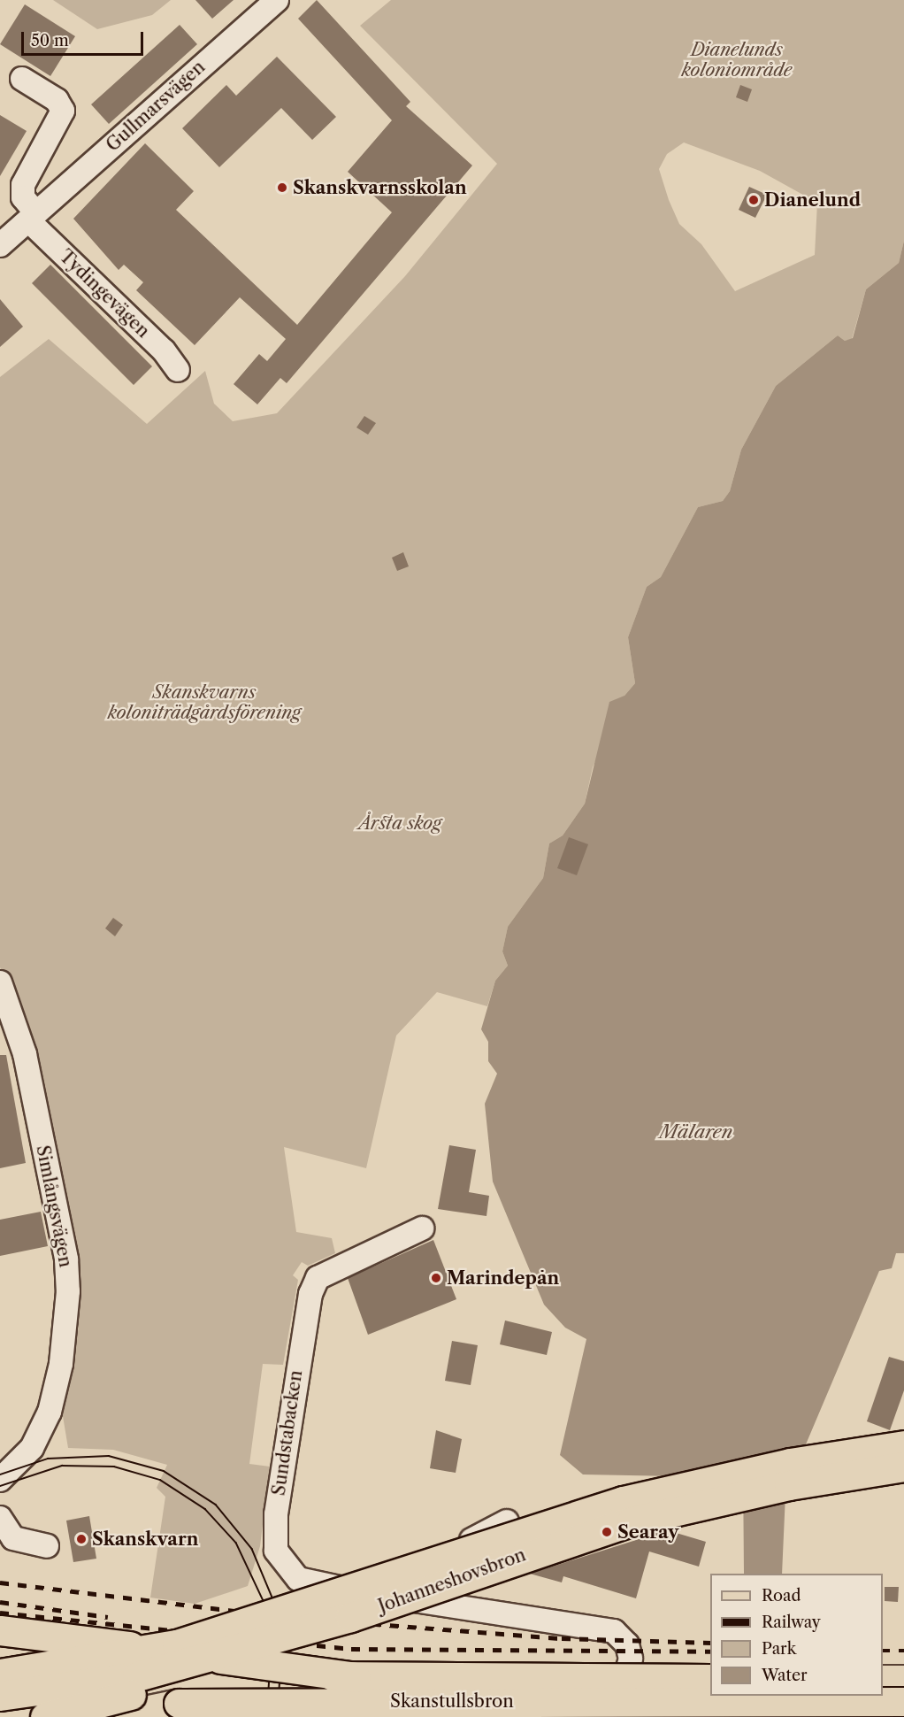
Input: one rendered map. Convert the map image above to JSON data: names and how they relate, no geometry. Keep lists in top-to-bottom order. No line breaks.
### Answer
{"streets":{"highway":["Johanneshovsbron"],"main road":["Skanstullsbron"],"street":["Gullmarsvägen","Tydingevägen","Simlångsvägen","Sundstabacken"]},"crossings":[["Gullmarsvägen","Tydingevägen"]],"water":["Mälaren"],"parks":["Dianelunds koloniområde","Skanskvarns koloniträdgårdsförening","Årsta skog"],"places":["Skanskvarnsskolan","Dianelund","Marindepån","Searay","Skanskvarn"],"legend":["Road","Railway","Park","Water"],"scale_bar":"50 m"}
